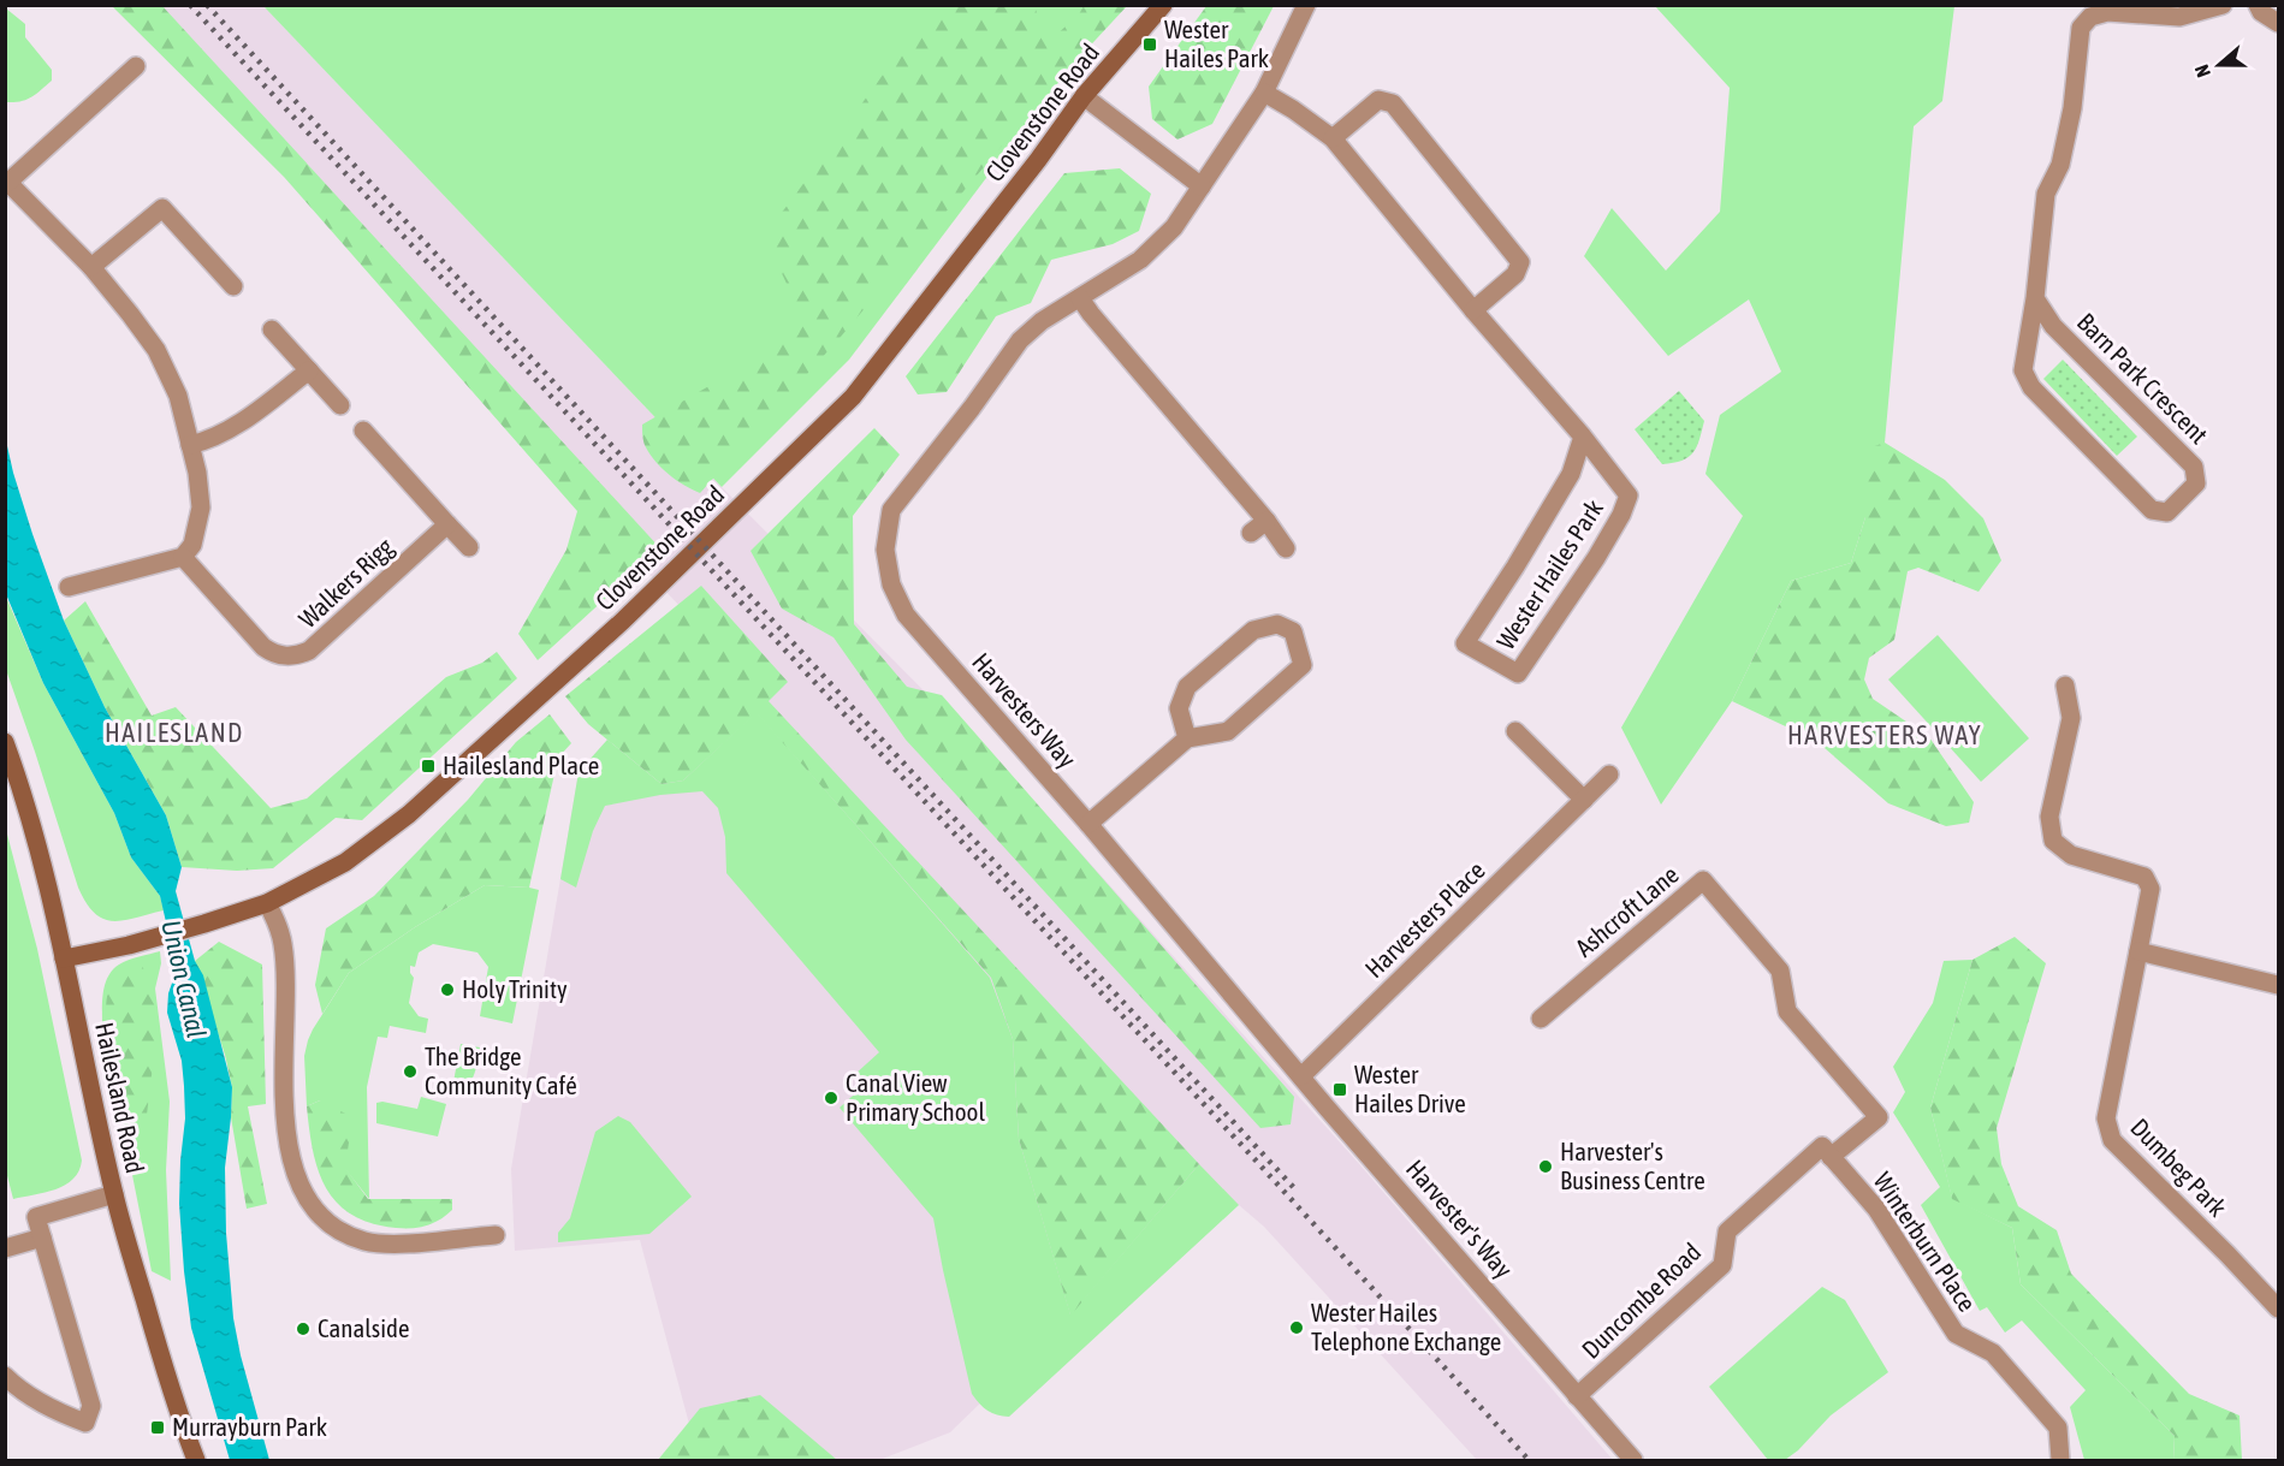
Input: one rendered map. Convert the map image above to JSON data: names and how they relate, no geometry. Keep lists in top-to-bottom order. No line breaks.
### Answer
{"streets":{"street":["Clovenstone Road","Barn Park Crescent","Wester Hailes Park","Walkers Rigg","Harvesters Way","Ashcroft Lane","Harvesters Place","Hailesland Road","Dumbeg Park","Harvester's Way","Winterburn Place","Duncombe Road"]},"crossings":[["Clovenstone Road","Hailesland Road"],["Harvesters Way","Harvesters Place"],["Harvesters Way","Harvester's Way"],["Ashcroft Lane","Winterburn Place"],["Ashcroft Lane","Duncombe Road"],["Harvester's Way","Duncombe Road"],["Winterburn Place","Duncombe Road"]],"districts":["HAILESLAND","HARVESTERS WAY"],"water":["Union Canal"],"places":{"transit":["Wester Hailes Park","Hailesland Place","Wester Hailes Drive","Murrayburn Park"],"other":["Holy Trinity","The Bridge Community Café","Canal View Primary School","Harvester's Business Centre","Wester Hailes Telephone Exchange","Canalside"]},"north":"left"}
